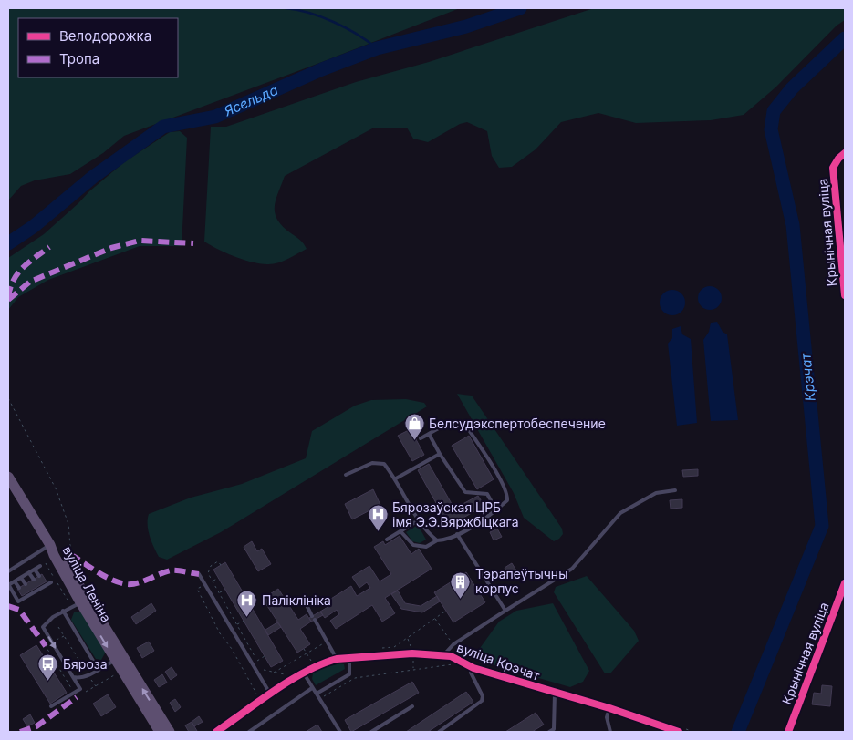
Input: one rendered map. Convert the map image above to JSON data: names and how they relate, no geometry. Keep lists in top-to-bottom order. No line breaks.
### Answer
{"streets":{"main road":["вуліца Леніна"],"street":["Крынічная вуліца","вуліца Крэчат"]},"water":["Ясельда","Крэчат"],"places":{"shop":["Белсудэкспертобеспечение"],"hospital":["Бярозаўская ЦРБ імя Э.Э.Вяржбіцкага","Паліклініка"],"building":["Тэрапеўтычны корпус"],"bus stop":["Бяроза"]},"legend":["Велодорожка","Тропа"]}
